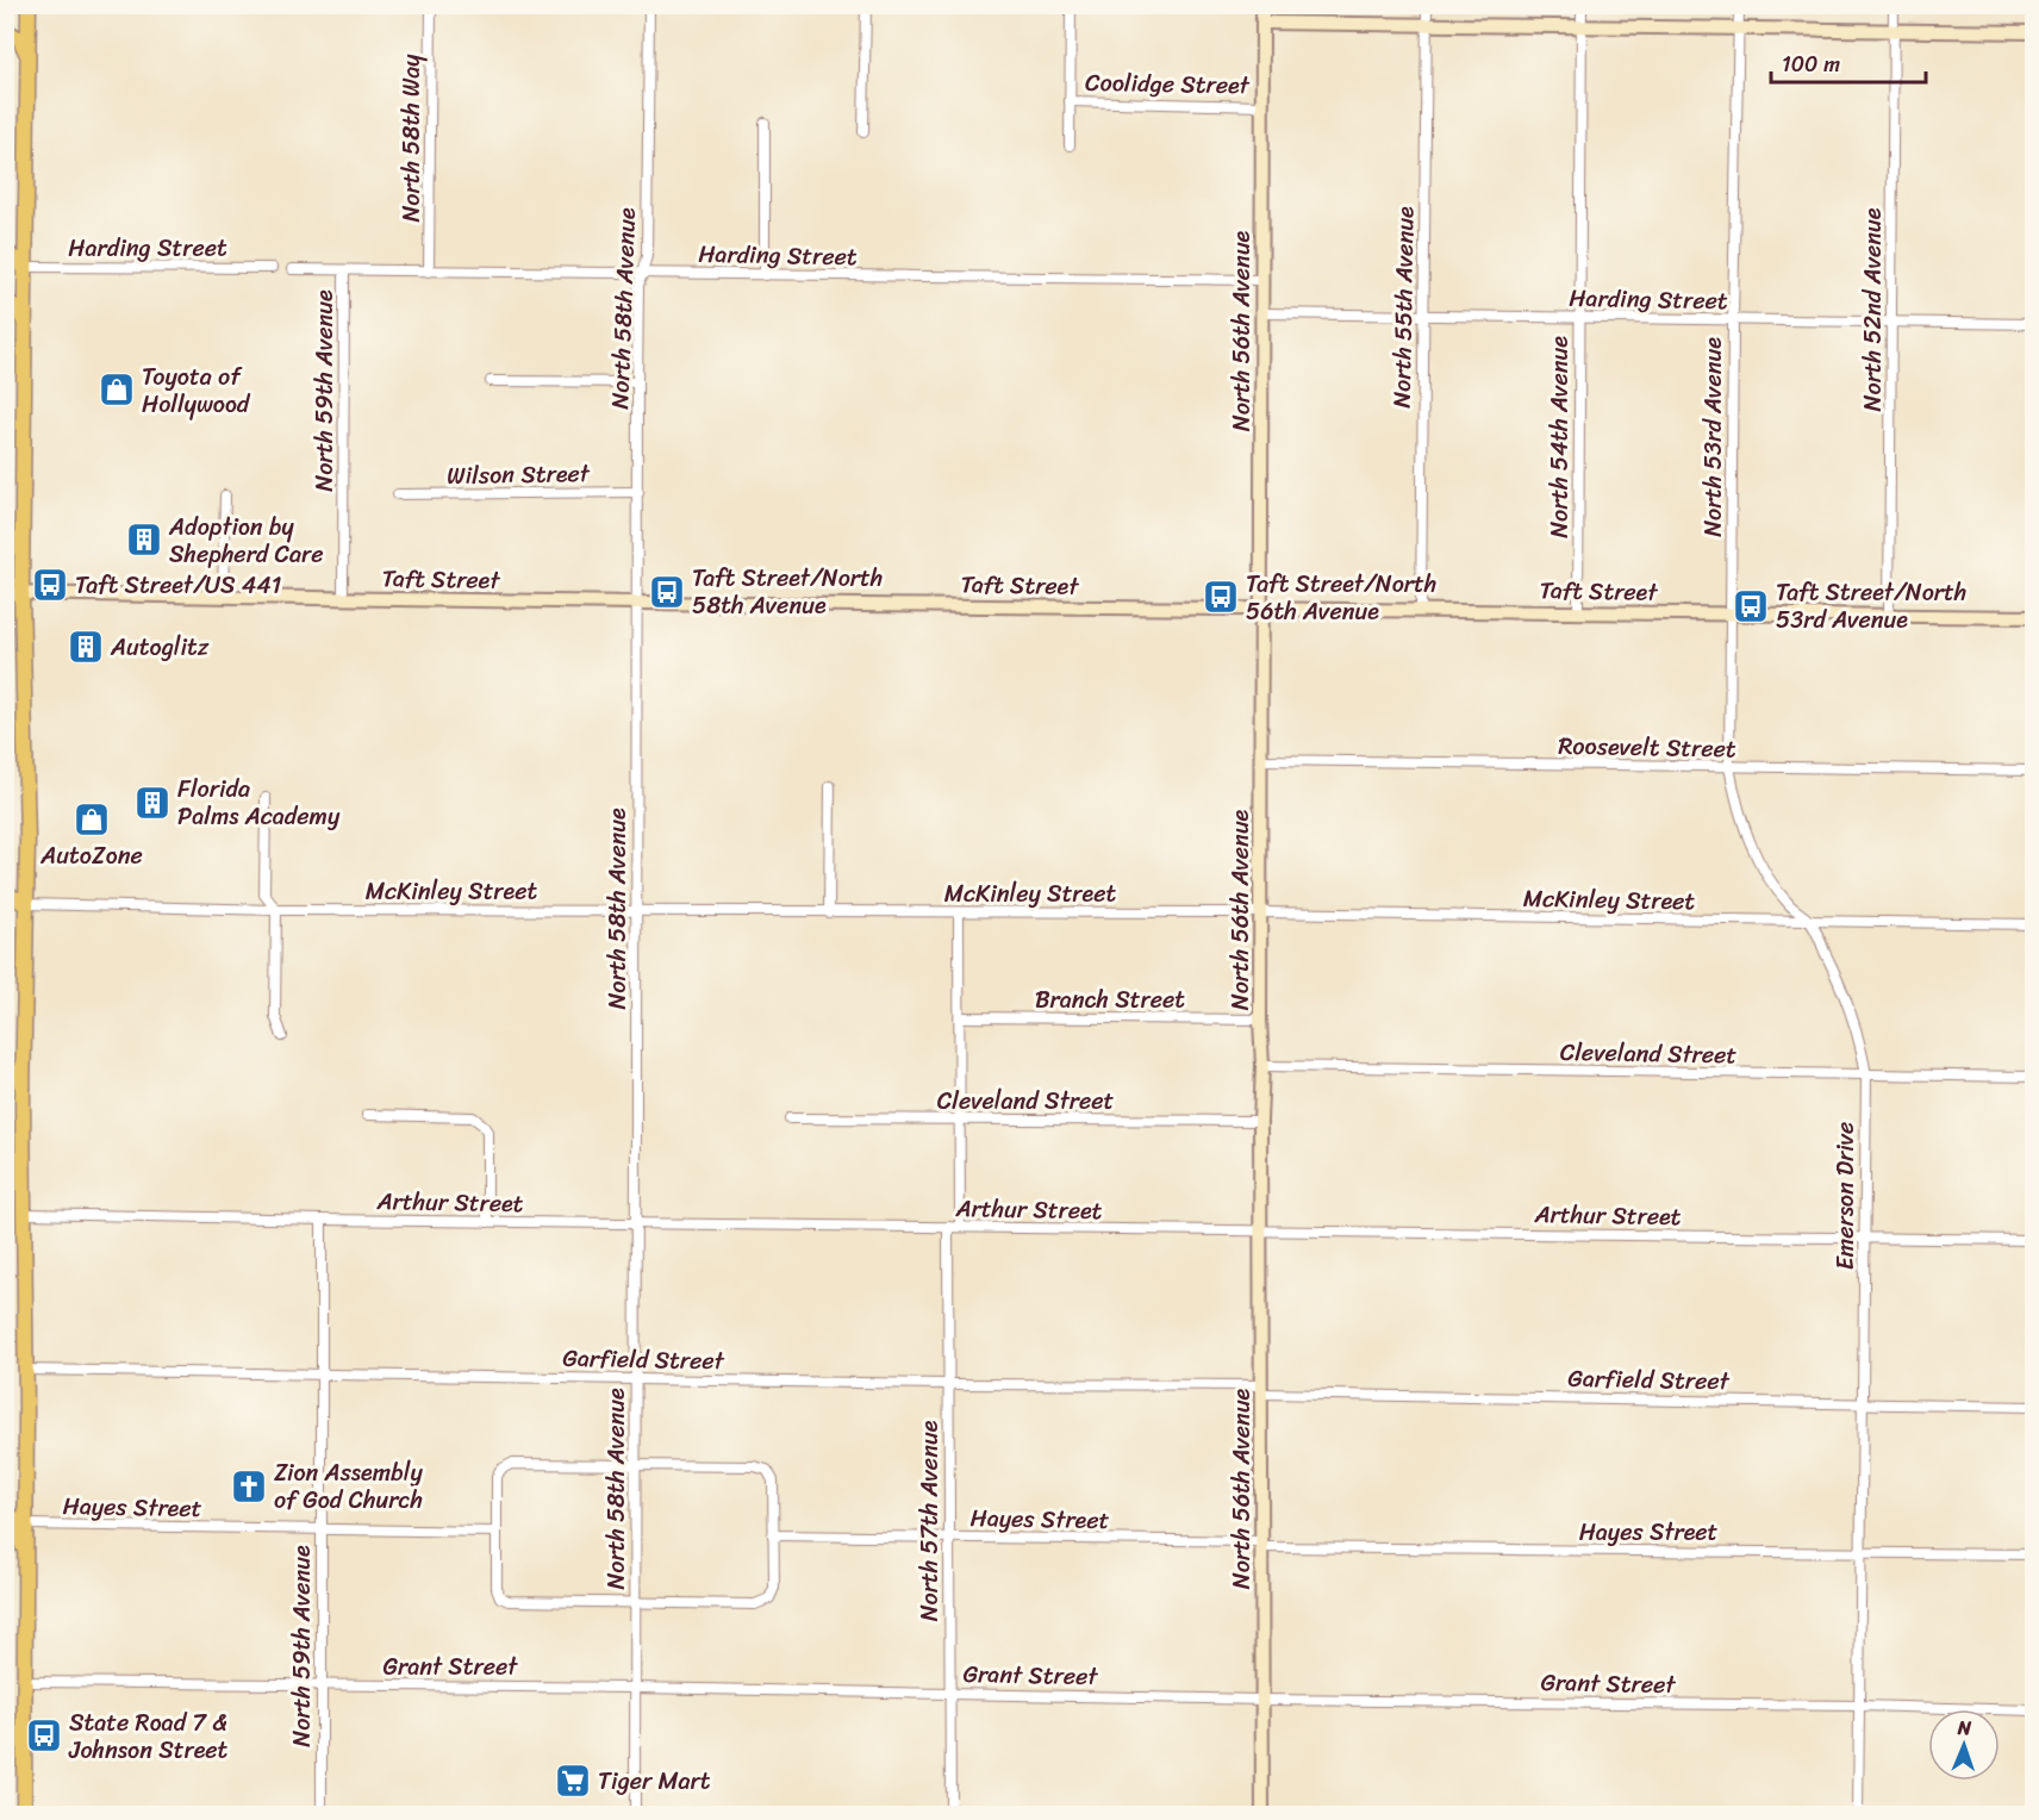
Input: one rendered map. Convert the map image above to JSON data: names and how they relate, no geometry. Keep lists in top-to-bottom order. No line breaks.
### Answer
{"streets":{"street":["Coolidge Street","North 58th Way","Harding Street","North 55th Avenue","North 58th Avenue","North 52nd Avenue","North 56th Avenue","North 59th Avenue","North 54th Avenue","North 53rd Avenue","Wilson Street","Taft Street","Roosevelt Street","McKinley Street","Branch Street","Cleveland Street","Emerson Drive","Arthur Street","Garfield Street","Hayes Street","North 57th Avenue","Grant Street"]},"crossings":[["Coolidge Street","North 56th Avenue"],["North 58th Way","Harding Street"],["Harding Street","North 55th Avenue"],["Harding Street","North 58th Avenue"],["Harding Street","North 52nd Avenue"],["Harding Street","North 56th Avenue"],["Harding Street","North 59th Avenue"],["Harding Street","North 54th Avenue"],["Harding Street","North 53rd Avenue"],["North 55th Avenue","Taft Street"],["North 58th Avenue","Wilson Street"],["North 58th Avenue","Taft Street"],["North 58th Avenue","McKinley Street"],["North 58th Avenue","Arthur Street"],["North 58th Avenue","Garfield Street"],["North 58th Avenue","Grant Street"],["North 52nd Avenue","Taft Street"],["North 56th Avenue","Taft Street"],["North 56th Avenue","Roosevelt Street"],["North 56th Avenue","McKinley Street"],["North 56th Avenue","Branch Street"],["North 56th Avenue","Cleveland Street"],["North 56th Avenue","Arthur Street"],["North 56th Avenue","Garfield Street"],["North 56th Avenue","Hayes Street"],["North 56th Avenue","Grant Street"],["North 59th Avenue","Taft Street"],["North 59th Avenue","Arthur Street"],["North 59th Avenue","Garfield Street"],["North 59th Avenue","Hayes Street"],["North 59th Avenue","Grant Street"],["North 54th Avenue","Taft Street"],["North 53rd Avenue","Taft Street"],["North 53rd Avenue","Emerson Drive"],["Taft Street","Emerson Drive"],["Roosevelt Street","Emerson Drive"],["McKinley Street","Emerson Drive"],["Cleveland Street","Emerson Drive"],["Emerson Drive","Arthur Street"],["Emerson Drive","Garfield Street"],["Emerson Drive","Hayes Street"],["Emerson Drive","Grant Street"],["Arthur Street","North 57th Avenue"],["Garfield Street","North 57th Avenue"],["Hayes Street","North 57th Avenue"],["North 57th Avenue","Grant Street"]],"places":{"shop":["Toyota of Hollywood","AutoZone"],"building":["Adoption by Shepherd Care","Autoglitz","Florida Palms Academy"],"bus stop":["Taft Street/US 441","Taft Street/North 58th Avenue","Taft Street/North 56th Avenue","Taft Street/North 53rd Avenue","State Road 7 & Johnson Street"],"church":["Zion Assembly of God Church"],"supermarket":["Tiger Mart"]},"scale_bar":"100 m","north":"top"}
